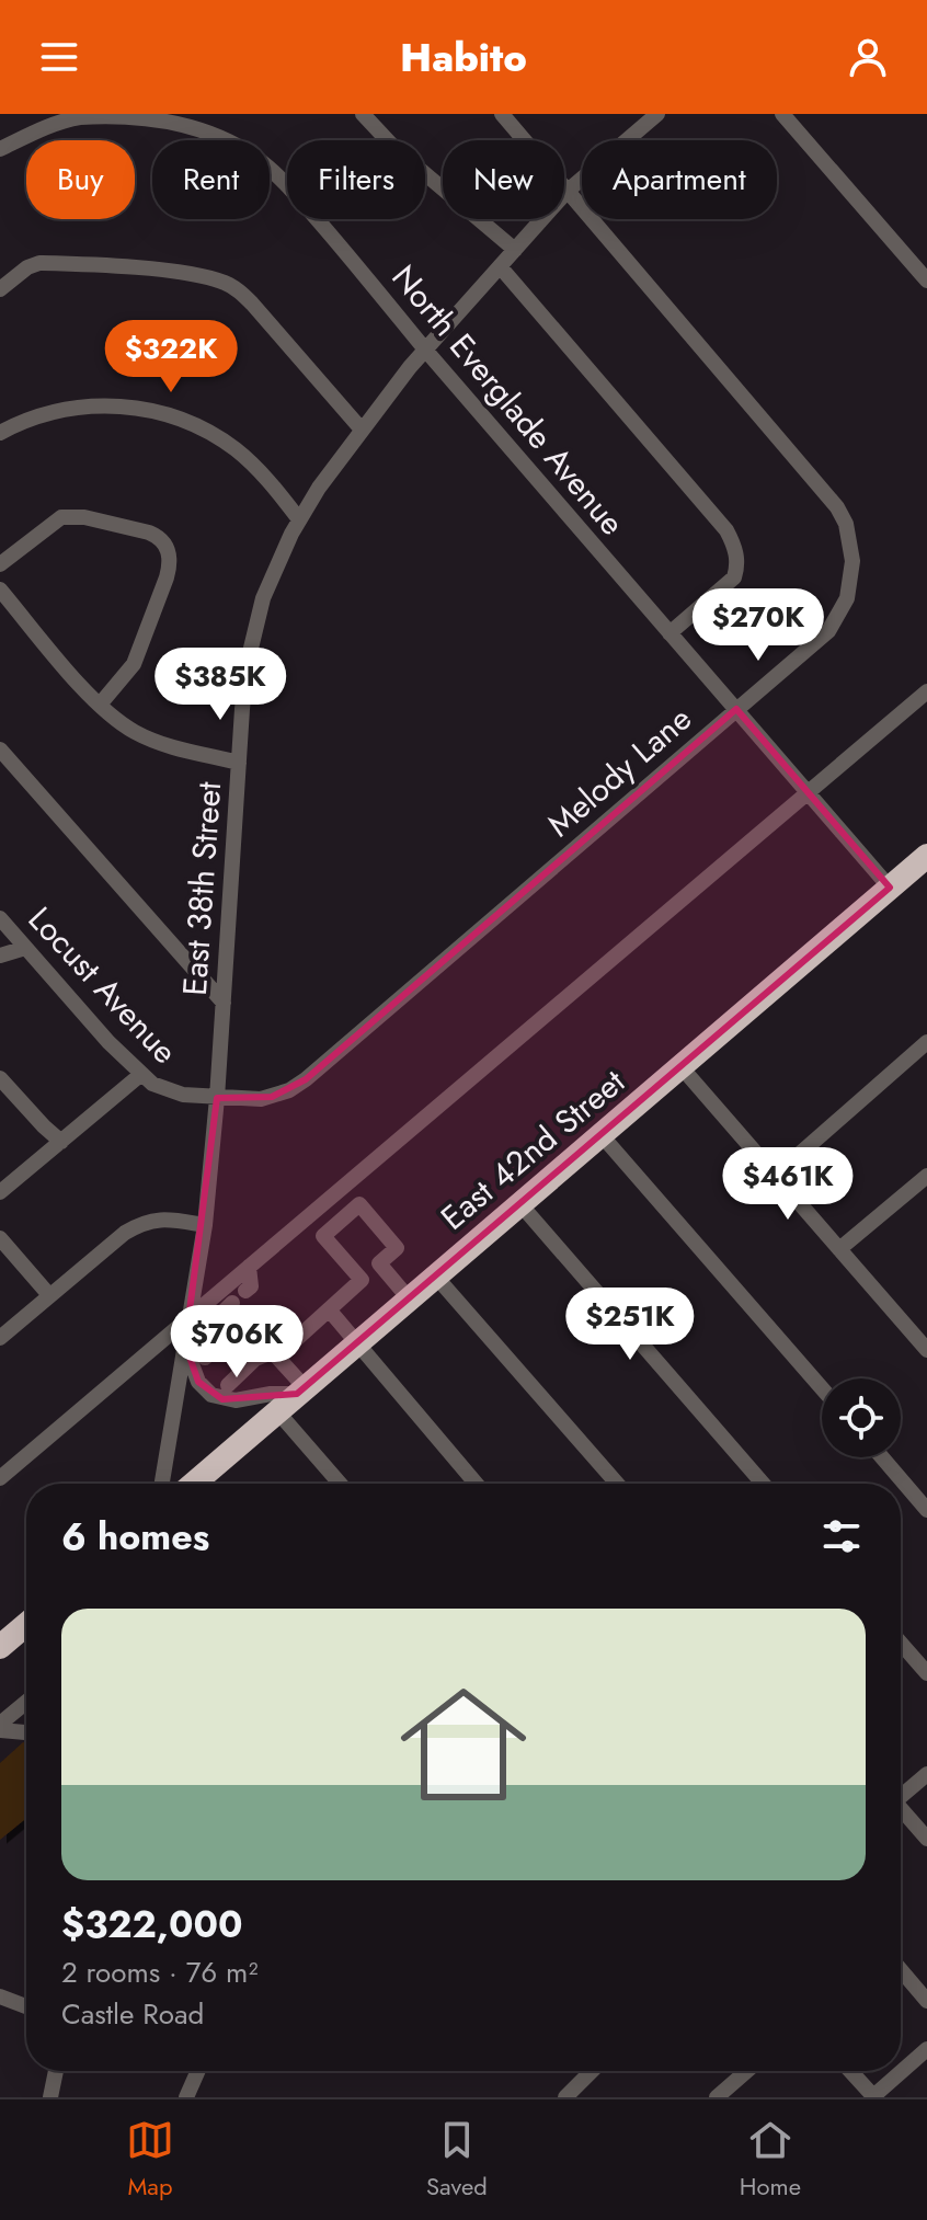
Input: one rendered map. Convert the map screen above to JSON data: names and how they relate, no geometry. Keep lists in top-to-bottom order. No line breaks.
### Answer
{"streets":{"highway":["East 42nd Street"],"street":["North Everglade Avenue","Melody Lane","East 38th Street","Locust Avenue"]},"crossings":[["North Everglade Avenue","Melody Lane"],["North Everglade Avenue","East 38th Street"],["North Everglade Avenue","East 42nd Street"],["Melody Lane","East 38th Street"],["Melody Lane","Locust Avenue"],["East 38th Street","Locust Avenue"]],"page":{"header":"Habito","chip":["Buy","Rent","Filters","New","Apartment"],"price":["$322K","$270K","$385K","$461K","$251K","$706K"],"heading":"6 homes","list":[{"name":"$322,000","note":"2 rooms · 76 m² · Castle Road"}],"tabs":["Map","Saved","Home"]}}
